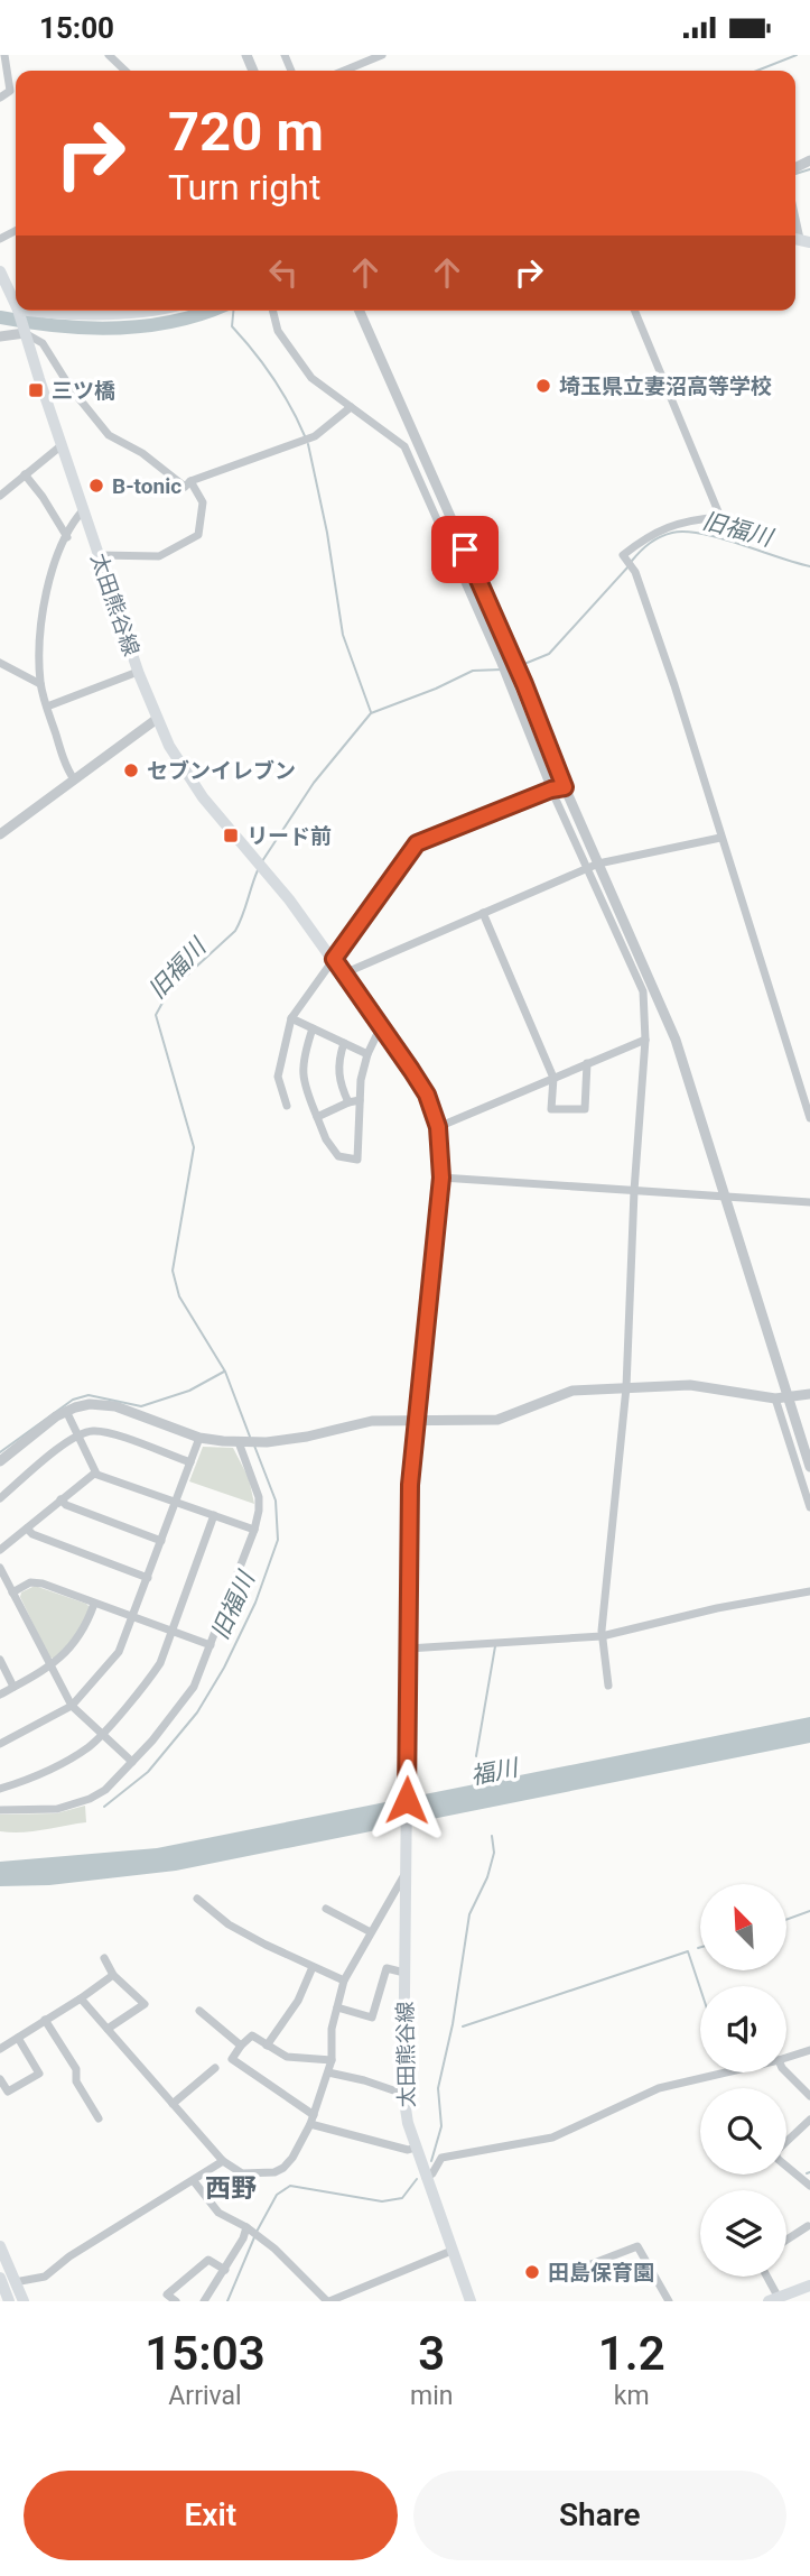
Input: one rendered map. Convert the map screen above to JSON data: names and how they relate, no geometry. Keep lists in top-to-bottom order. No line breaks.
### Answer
{"streets":{"main road":["太田熊谷線"]},"districts":["西野"],"water":["旧福川","福川"],"places":{"other":["埼玉県立妻沼高等学校","B-tonic","セブンイレブン","田島保育園"],"transit":["三ツ橋","リード前"]},"north":"top left","page":{"status":"15:00","turn":["720 m","Turn right"],"eta":["15:03","Arrival","3","min","1.2","km"],"buttons":["Exit","Share"]}}
